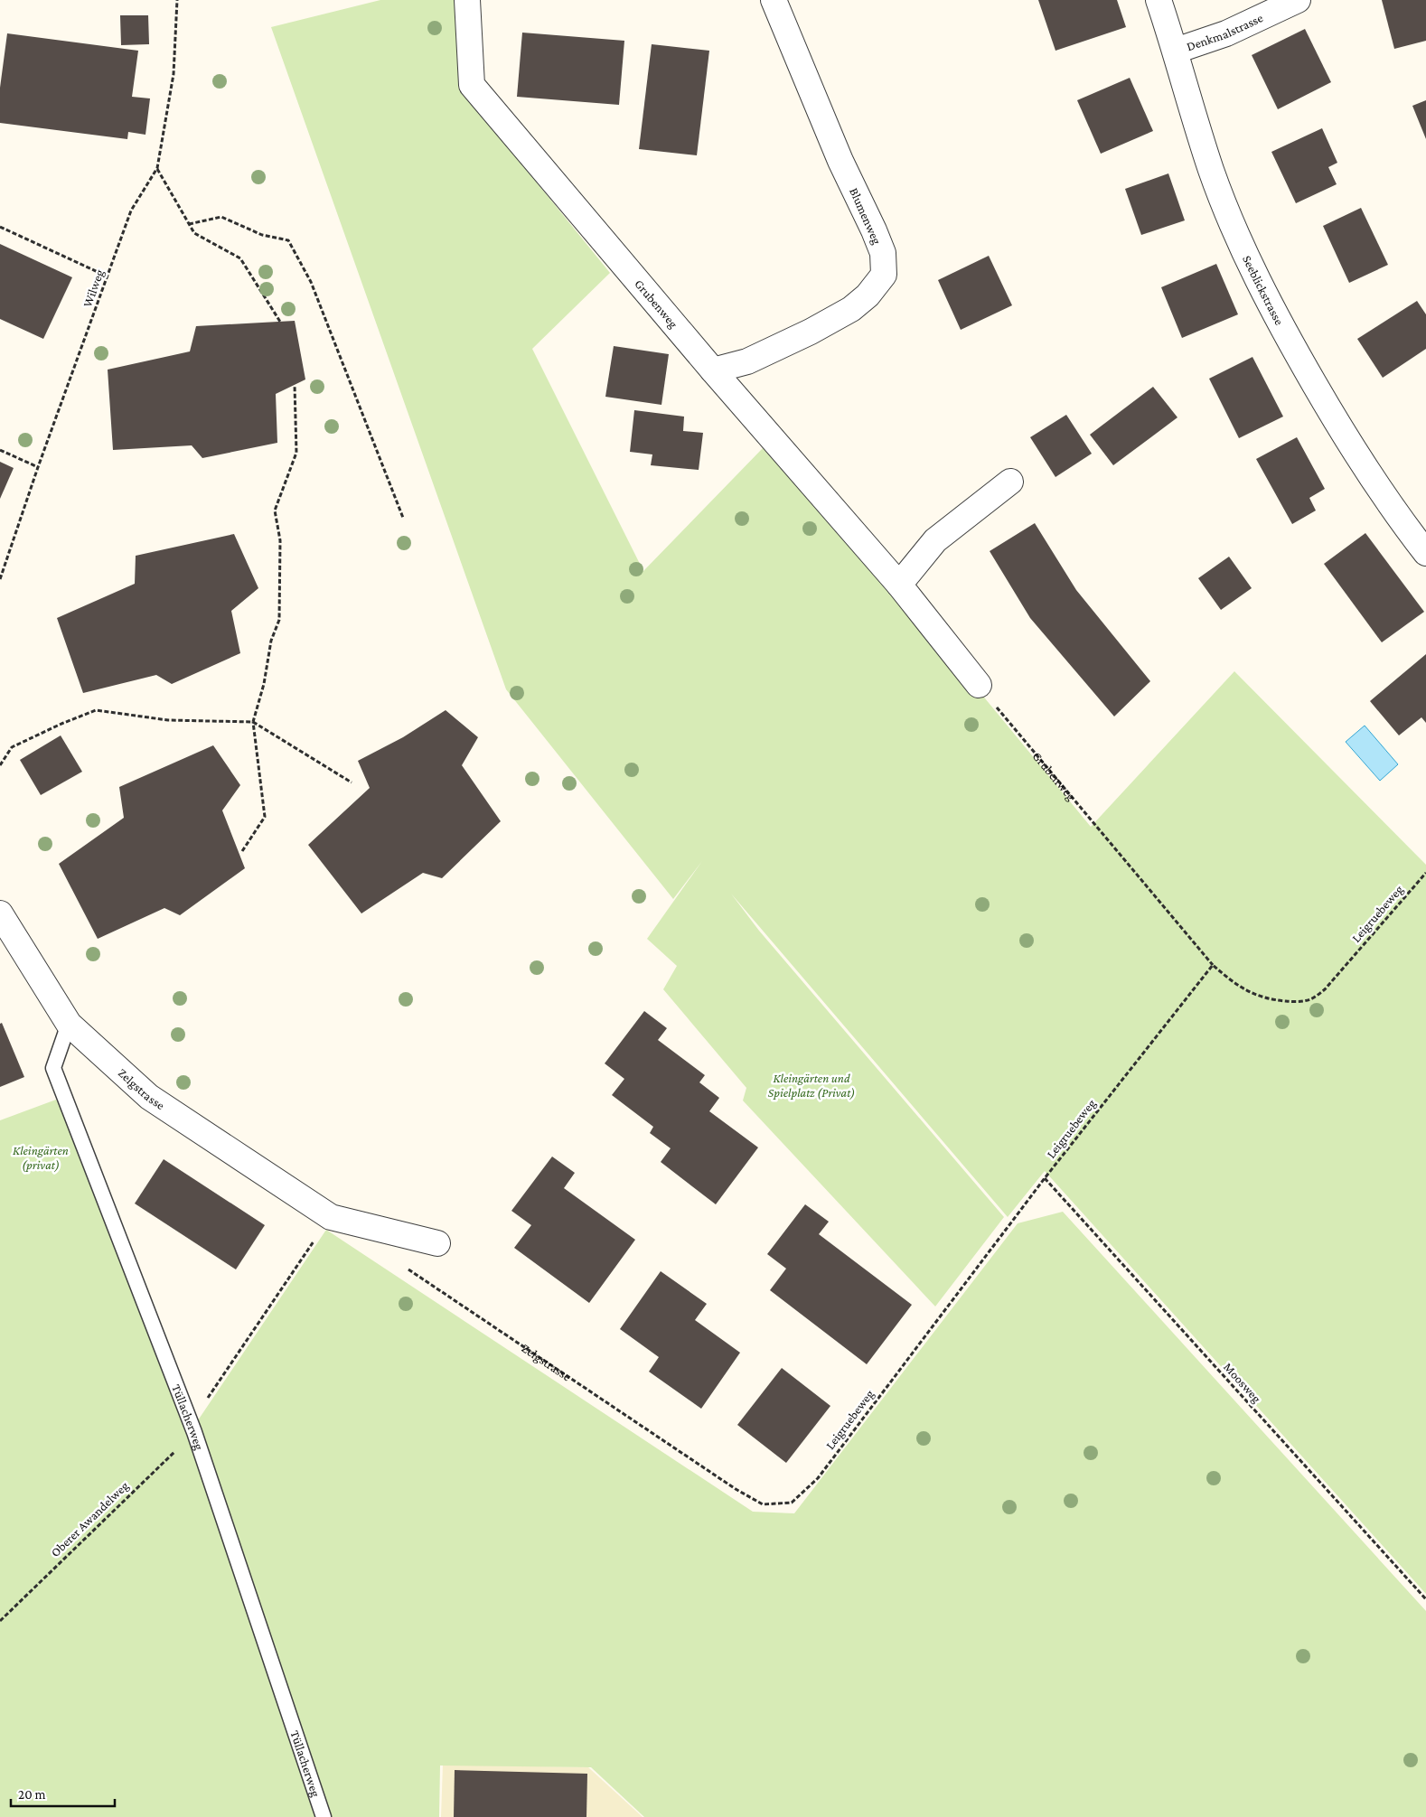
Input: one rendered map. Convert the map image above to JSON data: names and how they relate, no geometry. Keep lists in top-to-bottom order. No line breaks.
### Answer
{"streets":{"street":["Denkmalstrasse","Blumenweg","Seeblickstrasse","Grubenweg","Zelgstrasse"],"lane":["Tüllacherweg"],"path":["Wilweg","Leigruebeweg","Moosweg","Oberer Awandelweg"]},"crossings":[["Denkmalstrasse","Seeblickstrasse"],["Blumenweg","Grubenweg"],["Grubenweg","Leigruebeweg"],["Leigruebeweg","Zelgstrasse"],["Leigruebeweg","Moosweg"],["Zelgstrasse","Tüllacherweg"],["Zelgstrasse","Oberer Awandelweg"],["Tüllacherweg","Oberer Awandelweg"]],"parks":["Kleingärten und Spielplatz (Privat)","Kleingärten (privat)"],"scale_bar":"20 m"}
